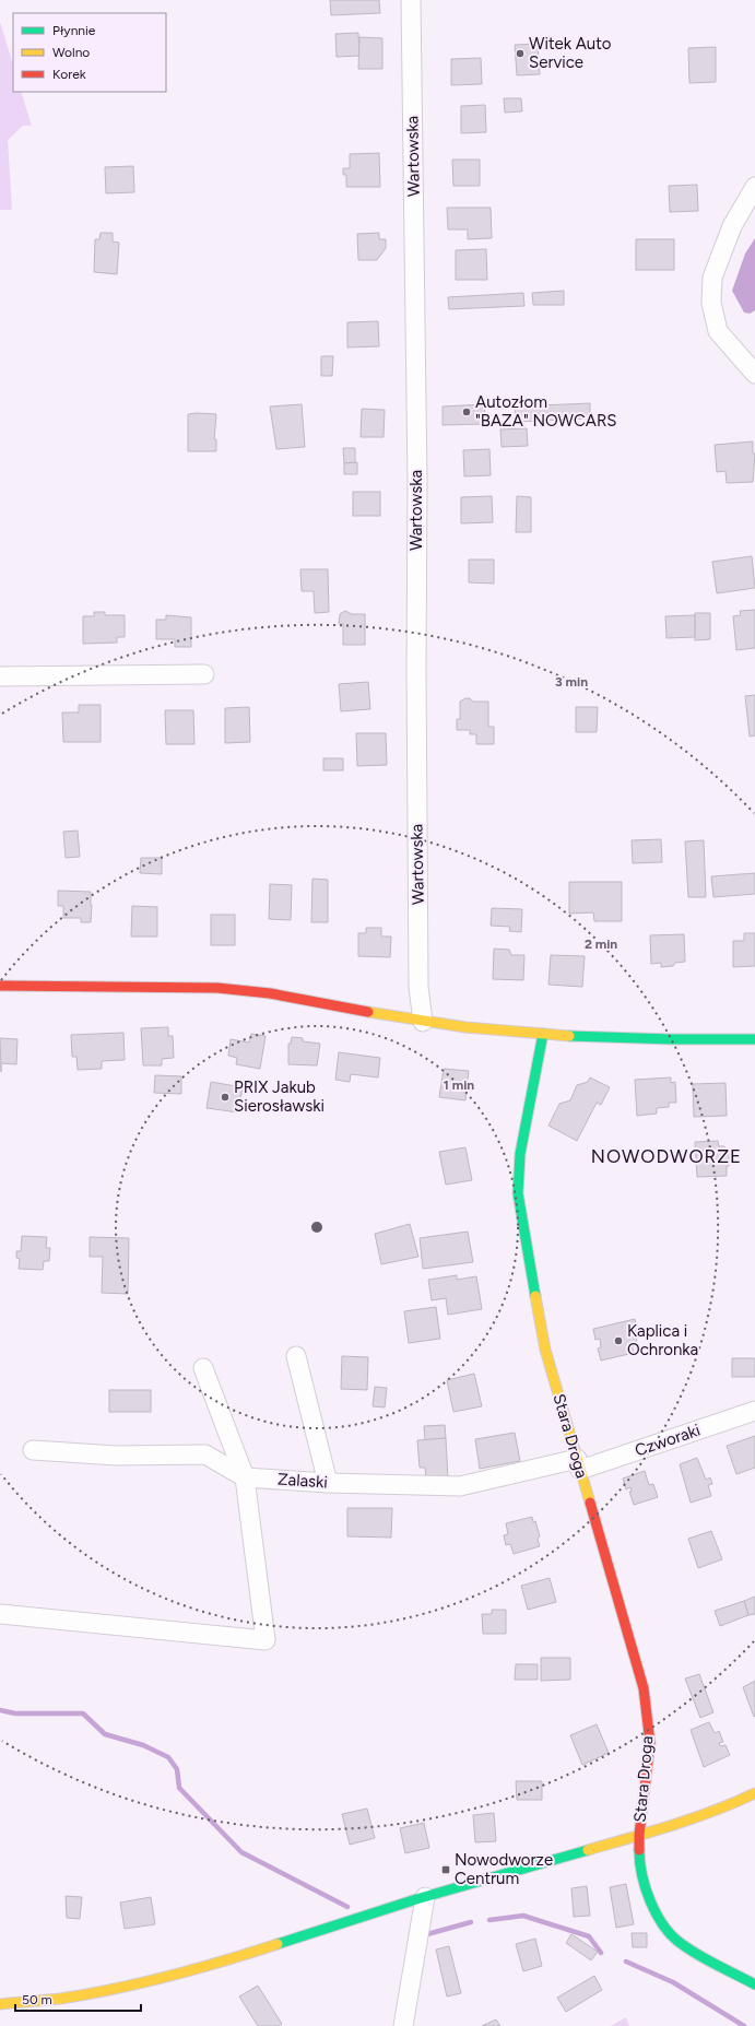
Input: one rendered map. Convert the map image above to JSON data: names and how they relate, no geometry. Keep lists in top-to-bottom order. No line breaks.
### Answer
{"streets":{"street":["Wartowska","Stara Droga","Czworaki","Zalaski"]},"crossings":[["Stara Droga","Czworaki"],["Stara Droga","Zalaski"],["Czworaki","Zalaski"]],"districts":["NOWODWORZE"],"places":{"other":["Witek Auto Service","Autozłom \"BAZA\" NOWCARS","PRIX Jakub Sierosławski","Kaplica i Ochronka"],"transit":["Nowodworze Centrum"]},"legend":["Płynnie","Wolno","Korek"],"scale_bar":"50 m","rings":["3 min","2 min","1 min"]}
